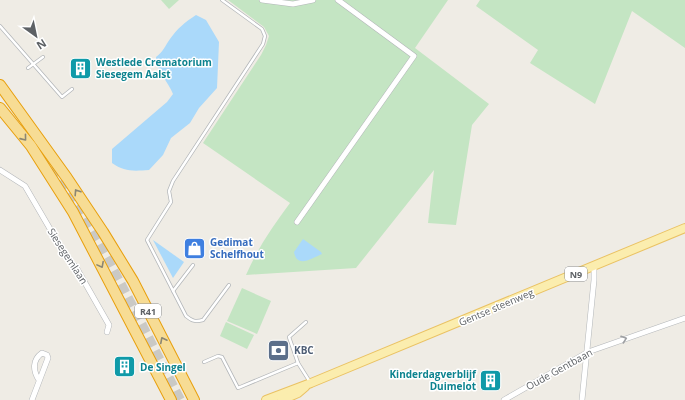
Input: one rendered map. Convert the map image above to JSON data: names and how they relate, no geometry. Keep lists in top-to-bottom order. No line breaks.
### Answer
{"streets":{"highway":["R41"],"main road":["N9","Gentse steenweg"],"street":["Siesegemlaan","Oude Gentbaan"]},"one_way":["Oude Gentbaan"],"places":{"building":["Westlede Crematorium Siesegem Aalst","De Singel","Kinderdagverblijf Duimelot"],"shop":["Gedimat Schelfhout"],"bank":["KBC"]},"north":"bottom right"}
